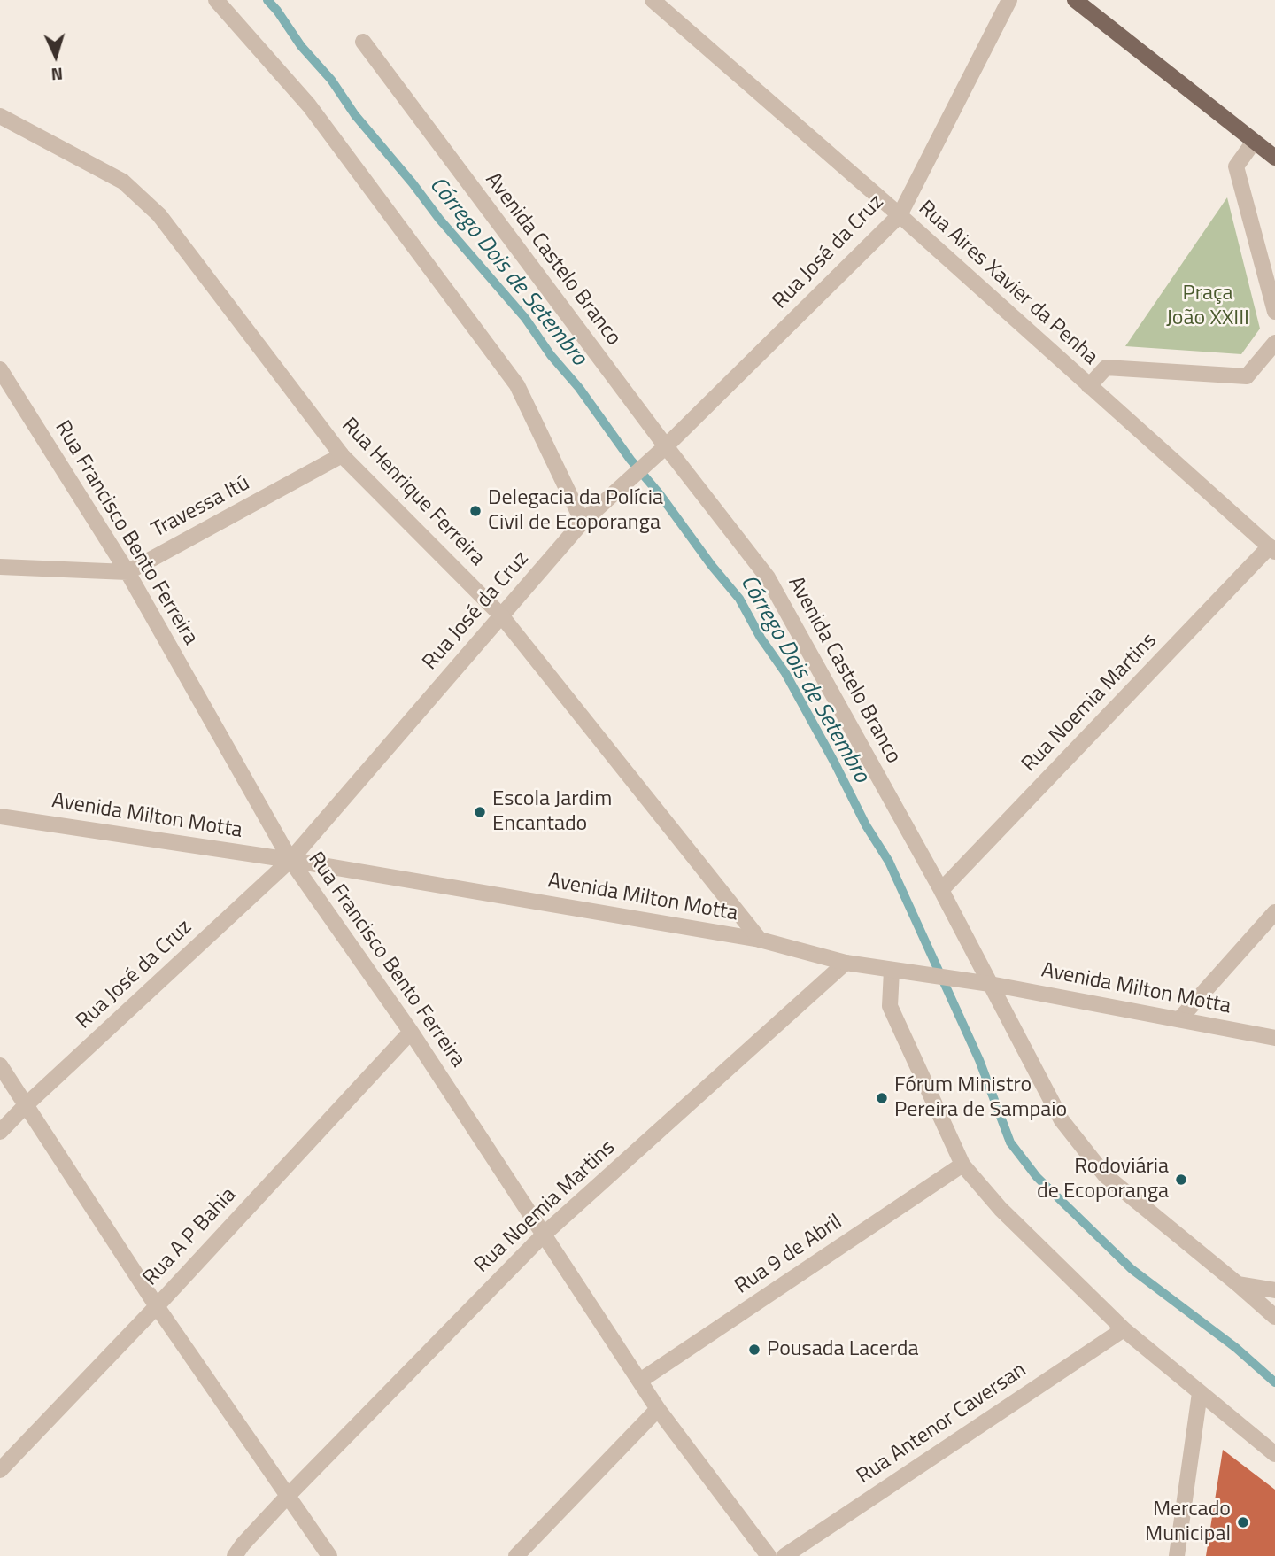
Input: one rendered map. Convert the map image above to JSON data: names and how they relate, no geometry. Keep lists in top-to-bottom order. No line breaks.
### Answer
{"streets":{"street":["Rua José da Cruz","Avenida Castelo Branco","Rua Aires Xavier da Penha","Rua Henrique Ferreira","Travessa Itú","Rua Francisco Bento Ferreira","Rua Noemia Martins","Avenida Milton Motta","Rua A P Bahia","Rua 9 de Abril","Rua Antenor Caversan"]},"crossings":[["Rua José da Cruz","Avenida Castelo Branco"],["Rua José da Cruz","Rua Aires Xavier da Penha"],["Rua José da Cruz","Rua Henrique Ferreira"],["Rua José da Cruz","Rua Francisco Bento Ferreira"],["Rua José da Cruz","Avenida Milton Motta"],["Avenida Castelo Branco","Rua Noemia Martins"],["Avenida Castelo Branco","Avenida Milton Motta"],["Rua Aires Xavier da Penha","Rua Noemia Martins"],["Rua Henrique Ferreira","Travessa Itú"],["Rua Henrique Ferreira","Avenida Milton Motta"],["Travessa Itú","Rua Francisco Bento Ferreira"],["Rua Francisco Bento Ferreira","Rua Noemia Martins"],["Rua Francisco Bento Ferreira","Avenida Milton Motta"],["Rua Francisco Bento Ferreira","Rua A P Bahia"],["Rua Francisco Bento Ferreira","Rua 9 de Abril"],["Rua Noemia Martins","Avenida Milton Motta"]],"water":["Córrego Dois de Setembro"],"parks":["Praça João XXIII"],"places":["Delegacia da Polícia Civil de Ecoporanga","Escola Jardim Encantado","Fórum Ministro Pereira de Sampaio","Rodoviária de Ecoporanga","Pousada Lacerda","Mercado Municipal"],"north":"bottom"}
